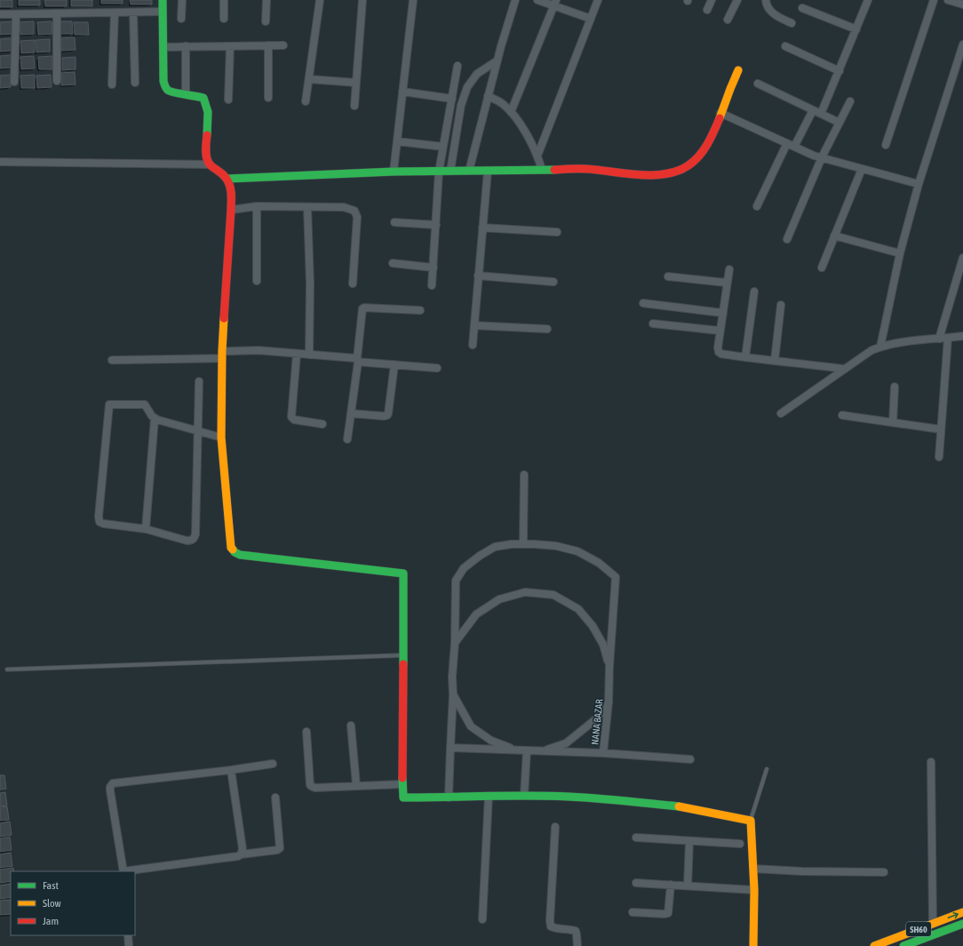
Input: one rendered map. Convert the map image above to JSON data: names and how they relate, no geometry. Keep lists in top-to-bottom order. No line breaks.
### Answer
{"streets":{"street":["NANA BAZAR","SH60"]},"legend":["Fast","Slow","Jam"]}
